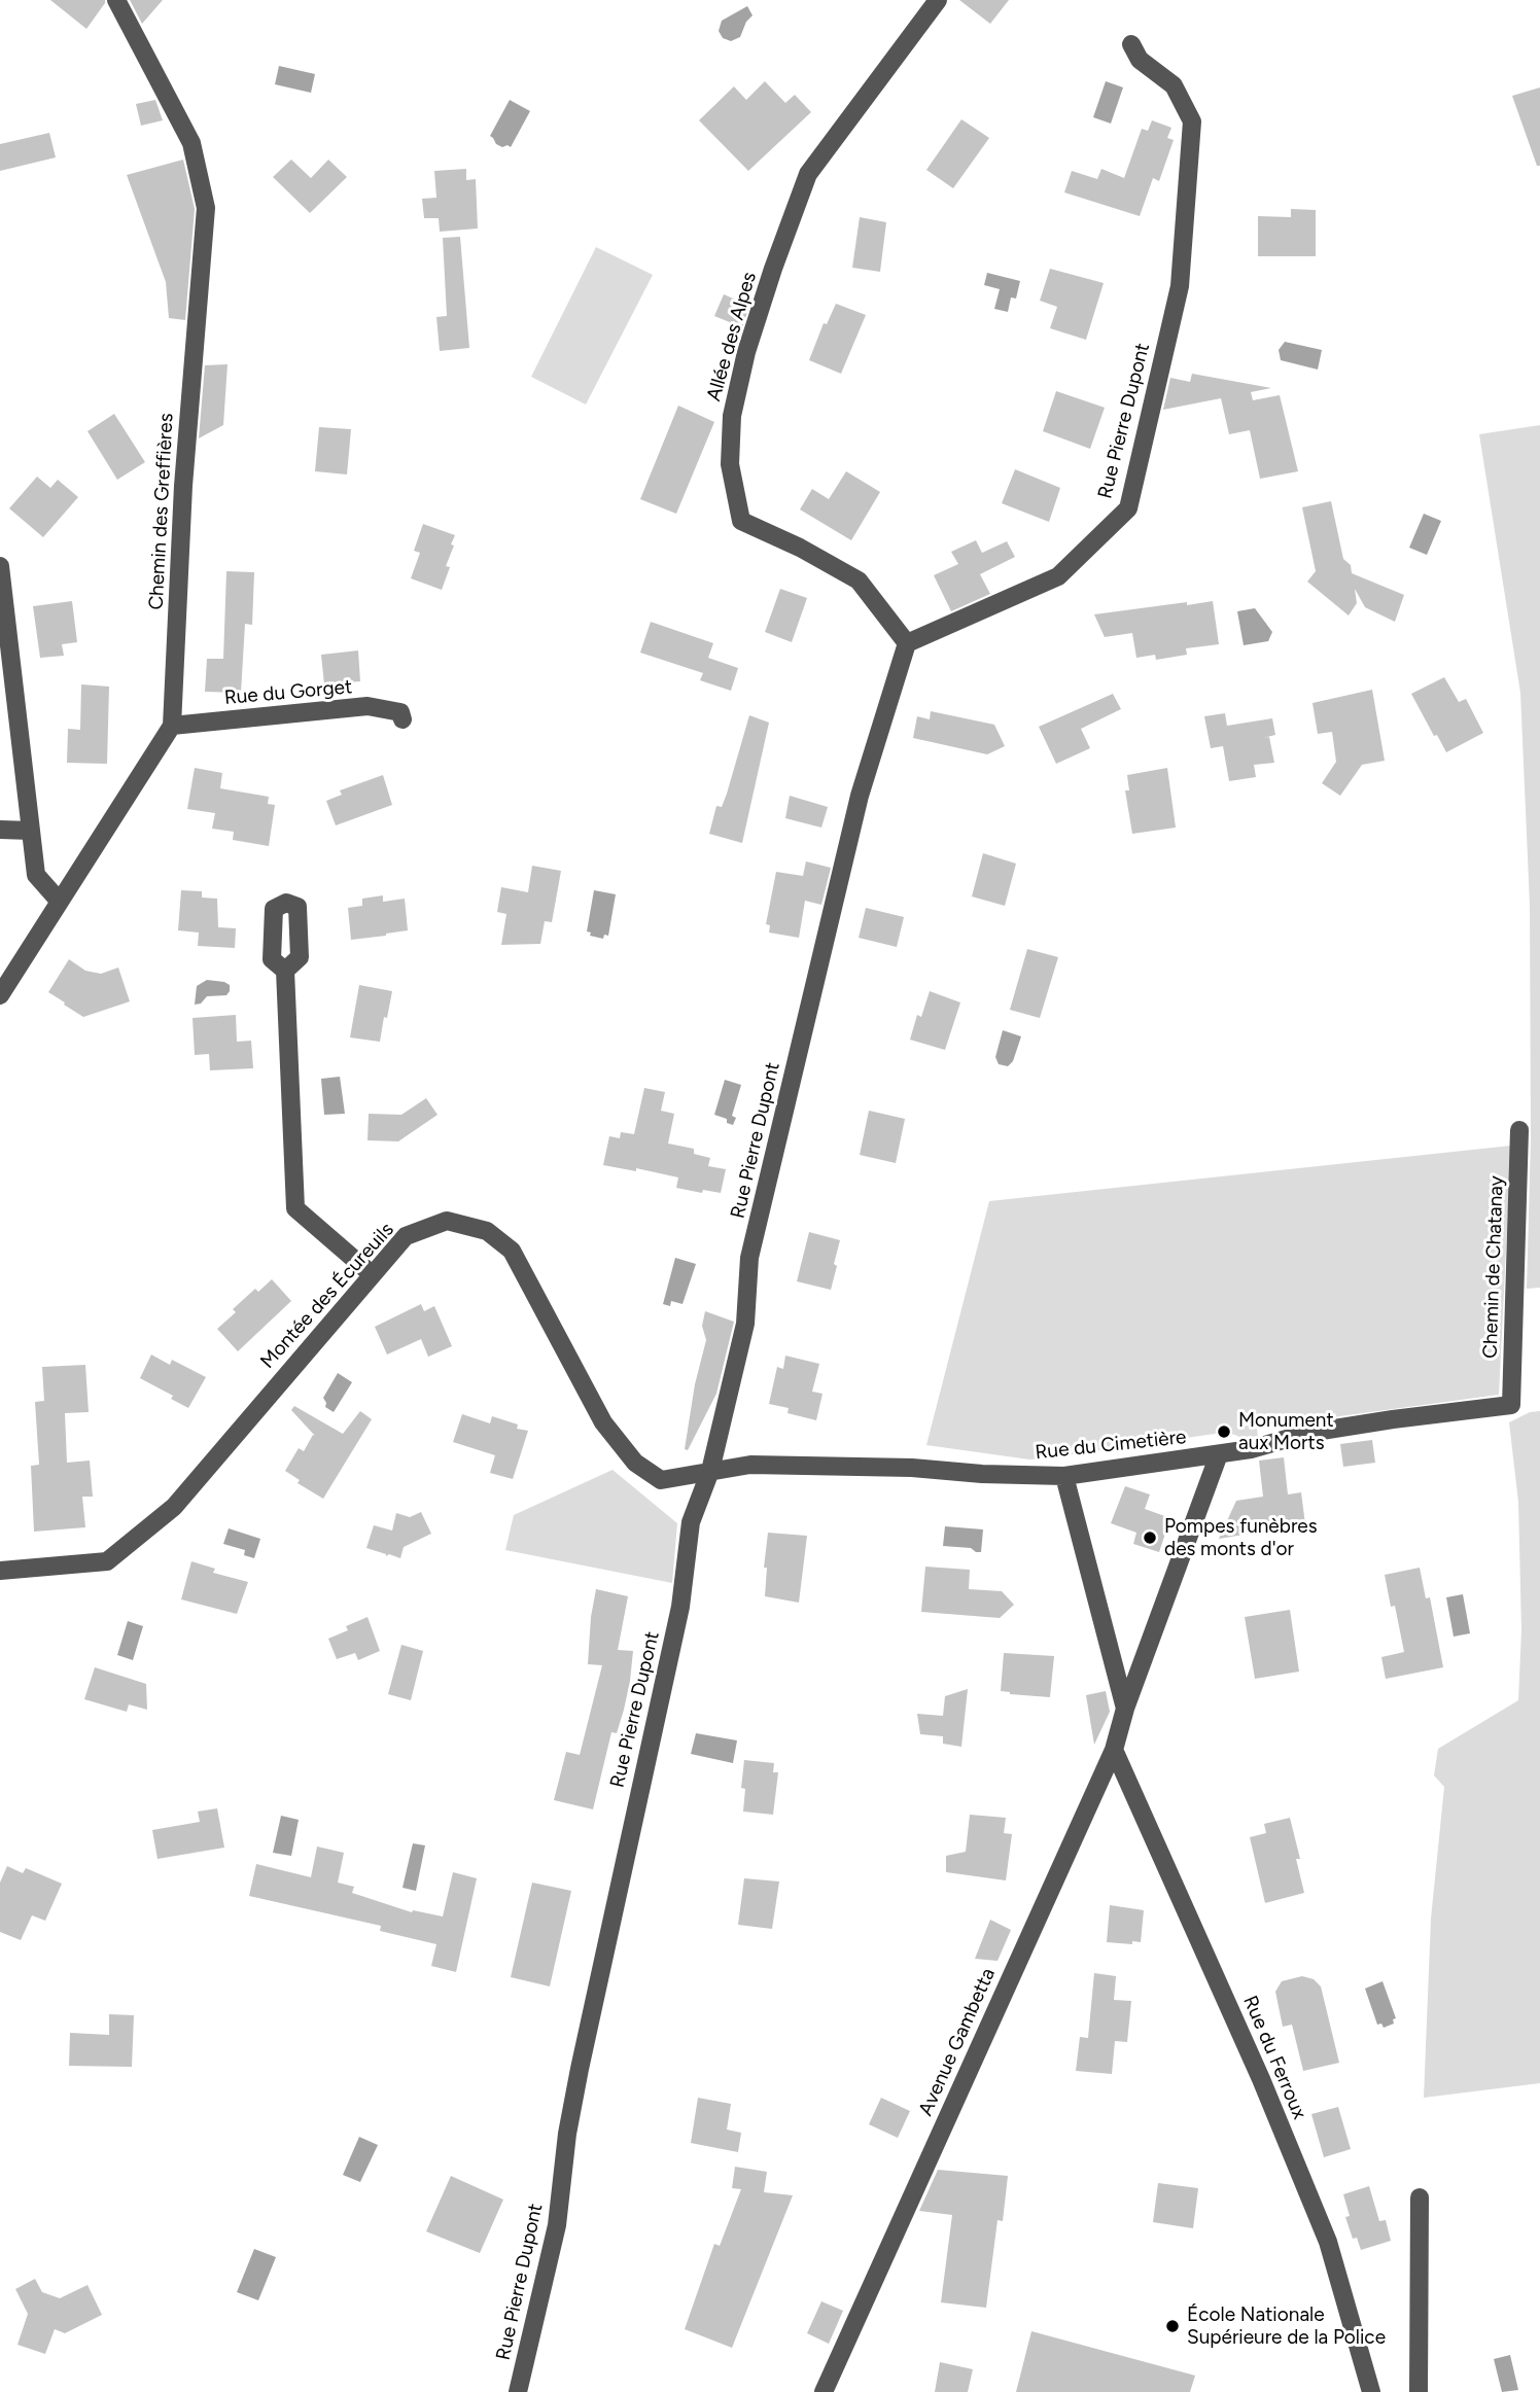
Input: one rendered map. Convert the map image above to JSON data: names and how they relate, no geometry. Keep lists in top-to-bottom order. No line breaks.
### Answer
{"streets":{"street":["Allée des Alpes","Rue Pierre Dupont","Chemin des Greffières","Rue du Gorget","Chemin de Chatanay","Montée des Écureuils","Rue du Cimetière","Avenue Gambetta","Rue du Ferroux"]},"crossings":[["Allée des Alpes","Rue Pierre Dupont"],["Rue Pierre Dupont","Montée des Écureuils"],["Rue Pierre Dupont","Rue du Cimetière"],["Chemin des Greffières","Rue du Gorget"],["Chemin de Chatanay","Rue du Cimetière"],["Montée des Écureuils","Rue du Cimetière"],["Rue du Cimetière","Avenue Gambetta"],["Avenue Gambetta","Rue du Ferroux"]],"places":["Monument aux Morts","Pompes funèbres des monts d'or","École Nationale Supérieure de la Police"]}
